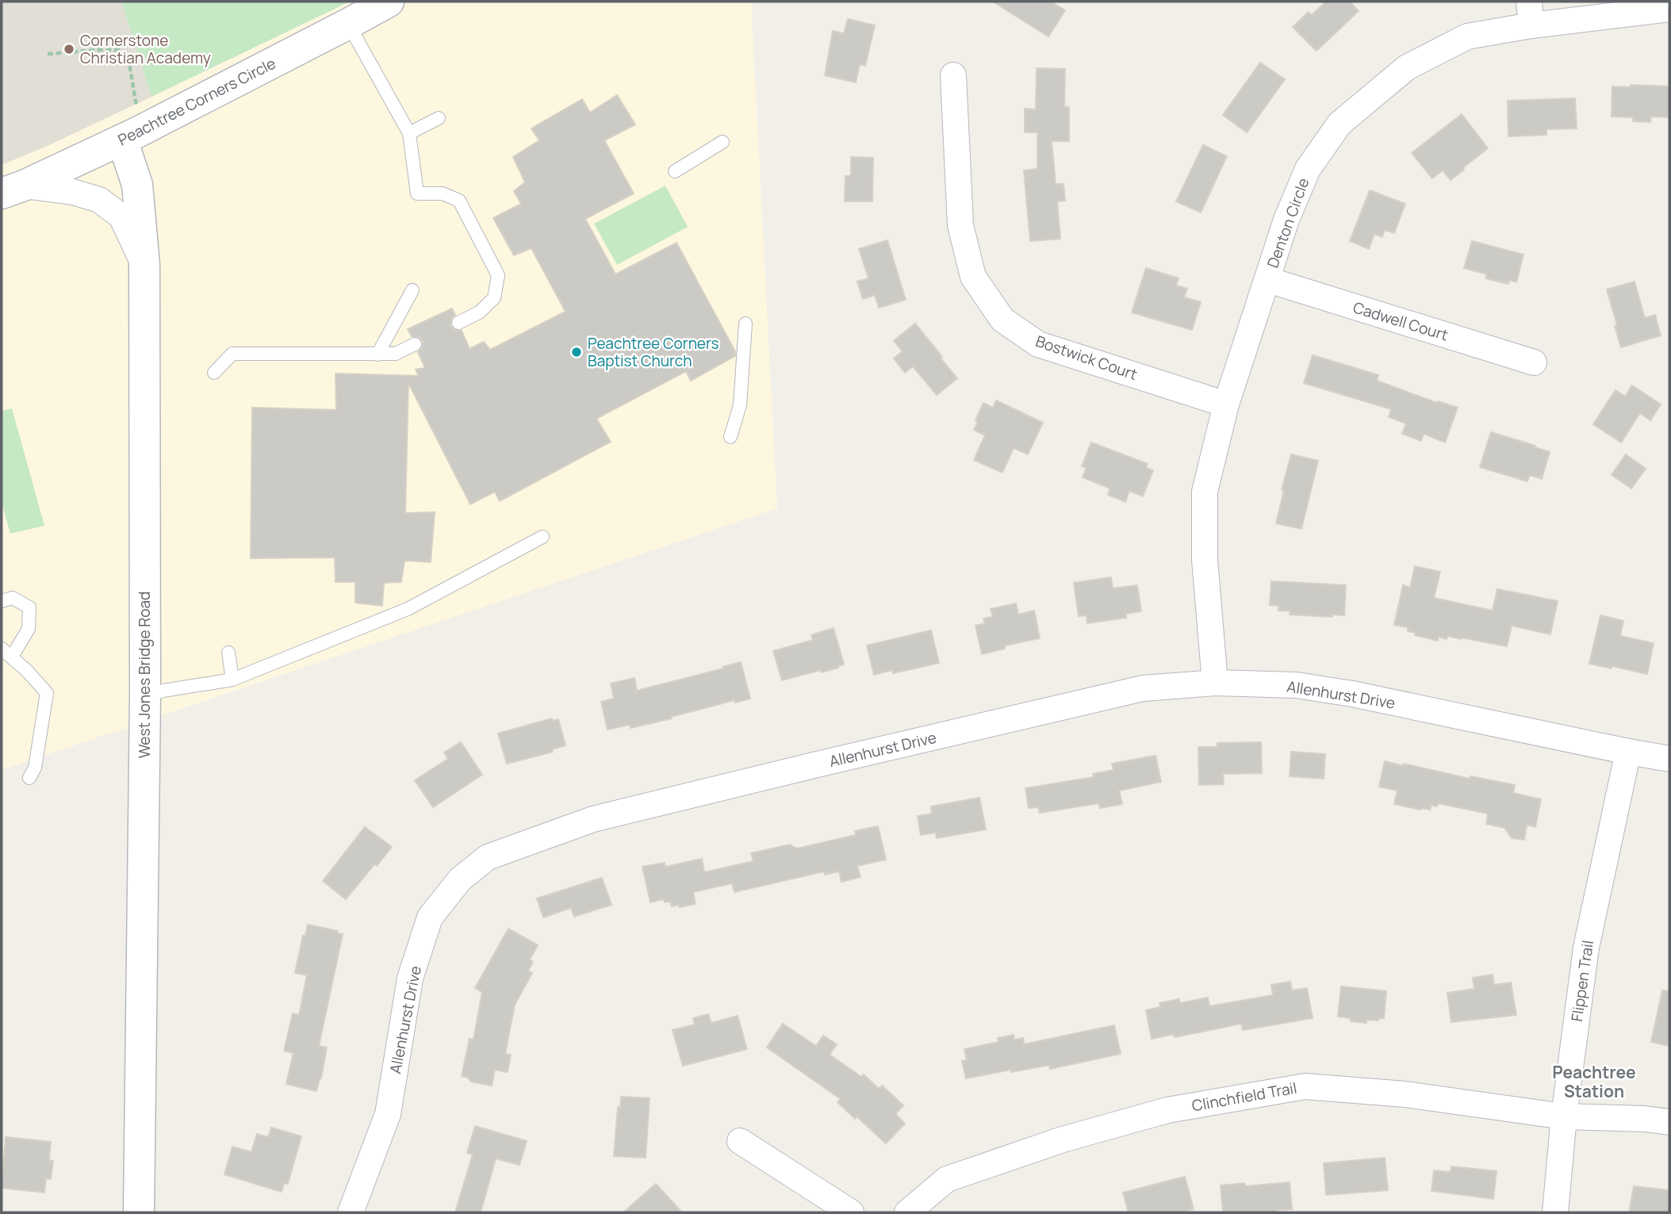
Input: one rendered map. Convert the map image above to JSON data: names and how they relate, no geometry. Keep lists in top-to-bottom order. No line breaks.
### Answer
{"streets":{"street":["Peachtree Corners Circle","Denton Circle","Cadwell Court","Bostwick Court","West Jones Bridge Road","Allenhurst Drive","Flippen Trail","Clinchfield Trail"]},"crossings":[["Peachtree Corners Circle","West Jones Bridge Road"],["Denton Circle","Cadwell Court"],["Denton Circle","Bostwick Court"],["Denton Circle","Allenhurst Drive"],["Allenhurst Drive","Flippen Trail"],["Flippen Trail","Clinchfield Trail"]],"districts":["Peachtree Station"],"places":["Cornerstone Christian Academy","Peachtree Corners Baptist Church"]}
